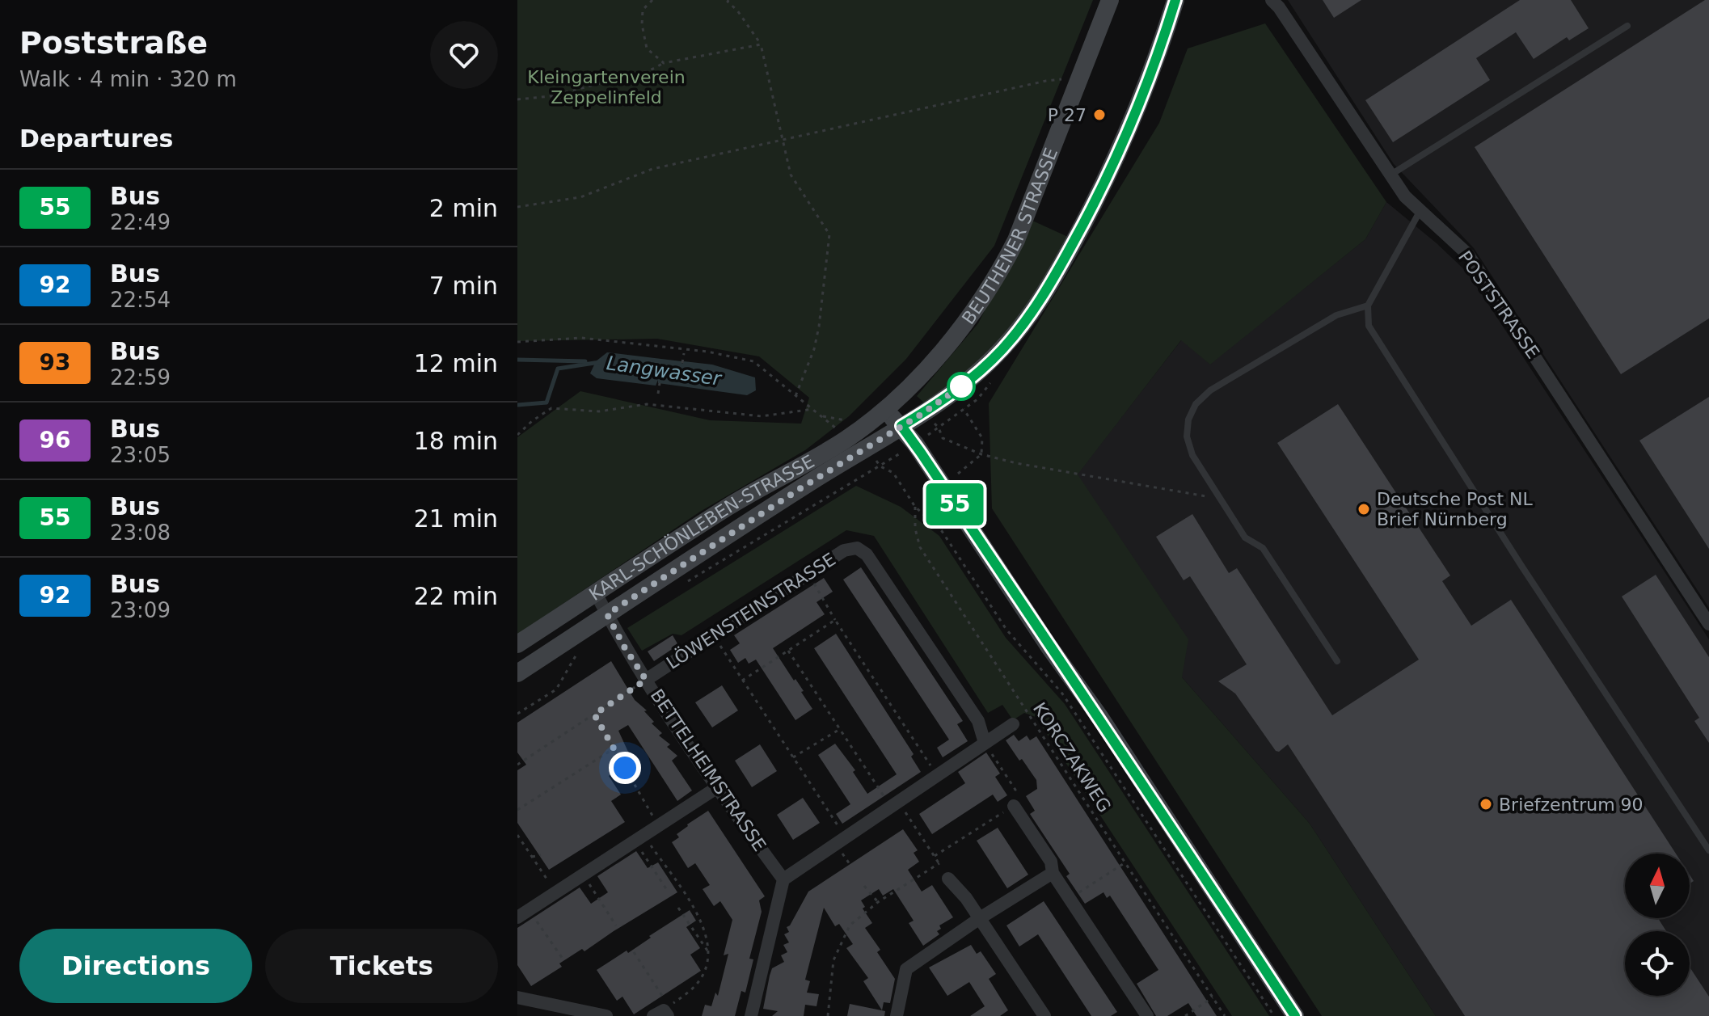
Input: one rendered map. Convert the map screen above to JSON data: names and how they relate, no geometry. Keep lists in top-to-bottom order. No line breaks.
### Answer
{"streets":{"main road":["BEUTHENER STRASSE","KARL-SCHÖNLEBEN-STRASSE"],"street":["POSTSTRASSE","LÖWENSTEINSTRASSE","BETTELHEIMSTRASSE"],"path":["KORCZAKWEG"]},"crossings":[["BEUTHENER STRASSE","KARL-SCHÖNLEBEN-STRASSE"],["KARL-SCHÖNLEBEN-STRASSE","BETTELHEIMSTRASSE"],["LÖWENSTEINSTRASSE","BETTELHEIMSTRASSE"]],"water":["Langwasser"],"parks":["Kleingartenverein Zeppelinfeld"],"places":["P 27","Deutsche Post NL Brief Nürnberg","Briefzentrum 90"],"lines":["bus line 55"],"north":"top","page":{"heading":[["Poststraße","Walk · 4 min · 320 m"],"Departures"],"on_map":"55","list":[{"mark":"55","name":"Bus","note":"22:49","value":"2 min"},{"mark":"92","name":"Bus","note":"22:54","value":"7 min"},{"mark":"93","name":"Bus","note":"22:59","value":"12 min"},{"mark":"96","name":"Bus","note":"23:05","value":"18 min"},{"mark":"55","name":"Bus","note":"23:08","value":"21 min"},{"mark":"92","name":"Bus","note":"23:09","value":"22 min"}],"buttons":["Directions","Tickets"]}}
